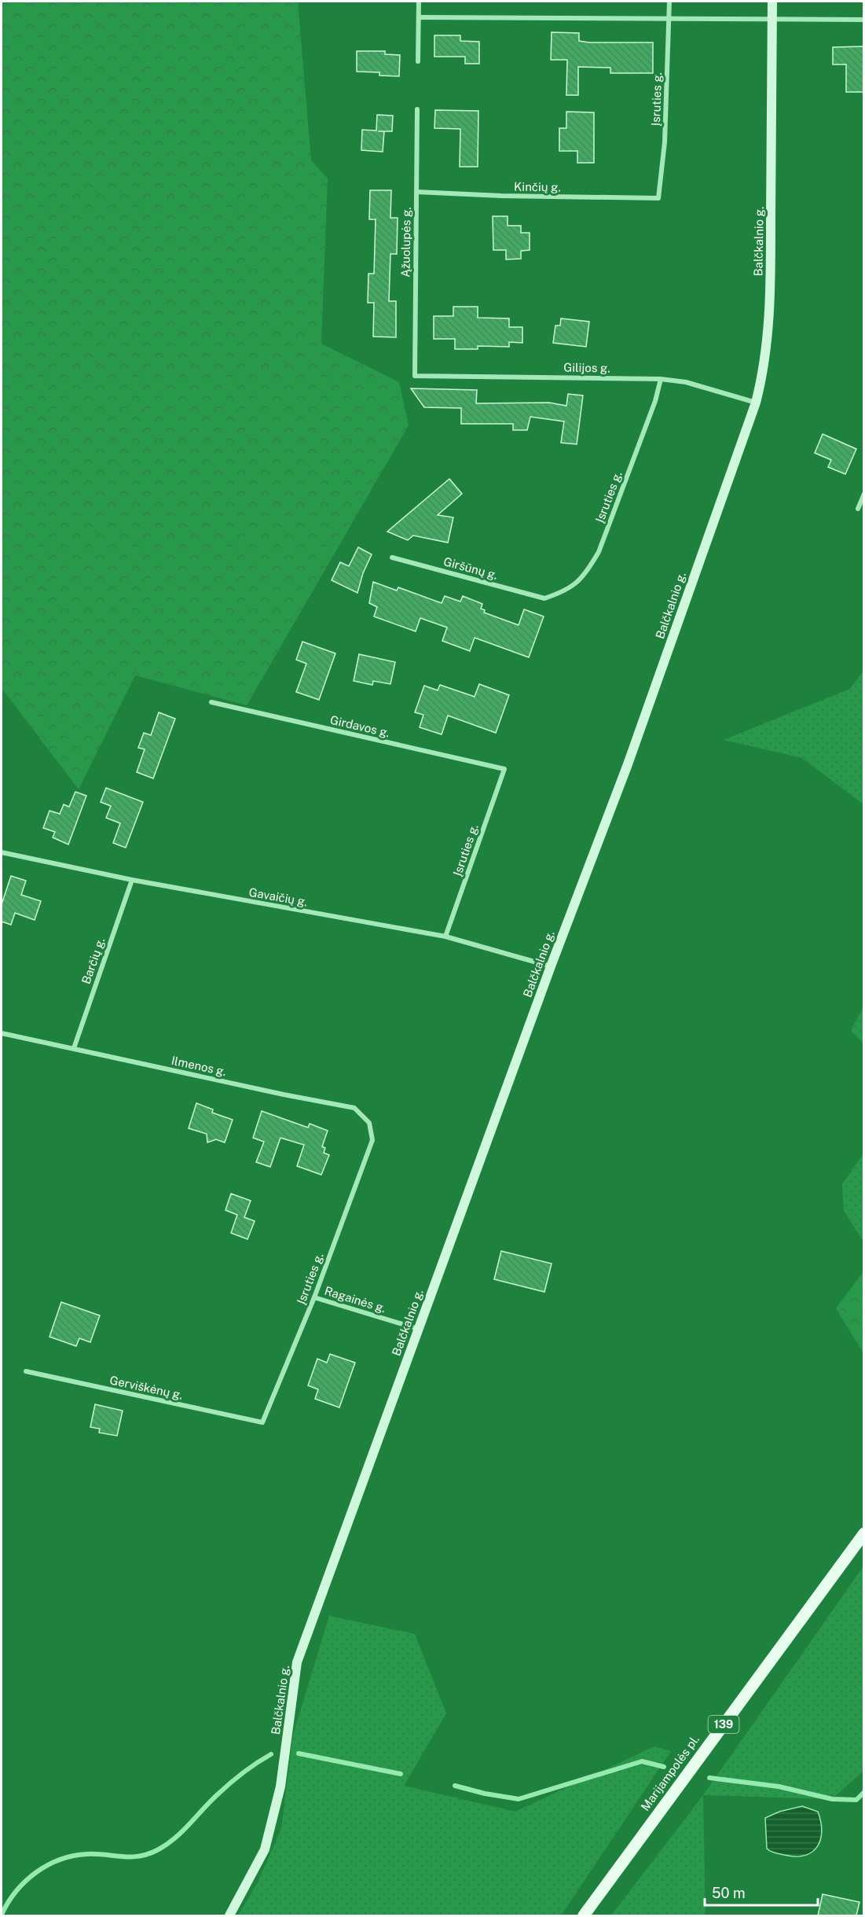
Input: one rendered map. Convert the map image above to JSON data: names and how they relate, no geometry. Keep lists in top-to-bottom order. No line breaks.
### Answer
{"streets":{"main road":["139","Marijampolės pl."],"street":["Įsruties g.","Kinčių g.","Balčkalnio g.","Ąžuolupės g.","Gilijos g.","Giršūnų g.","Girdavos g.","Gavaičių g.","Barčių g.","Ilmenos g.","Ragainės g.","Gerviškėnų g."]},"crossings":[["Įsruties g.","Kinčių g."],["Įsruties g.","Gilijos g."],["Įsruties g.","Giršūnų g."],["Įsruties g.","Girdavos g."],["Įsruties g.","Gavaičių g."],["Įsruties g.","Ilmenos g."],["Įsruties g.","Ragainės g."],["Įsruties g.","Gerviškėnų g."],["Kinčių g.","Ąžuolupės g."],["Balčkalnio g.","Gilijos g."],["Balčkalnio g.","Gavaičių g."],["Balčkalnio g.","Ragainės g."],["Ąžuolupės g.","Gilijos g."],["Gavaičių g.","Barčių g."],["Barčių g.","Ilmenos g."]],"scale_bar":"50 m"}
